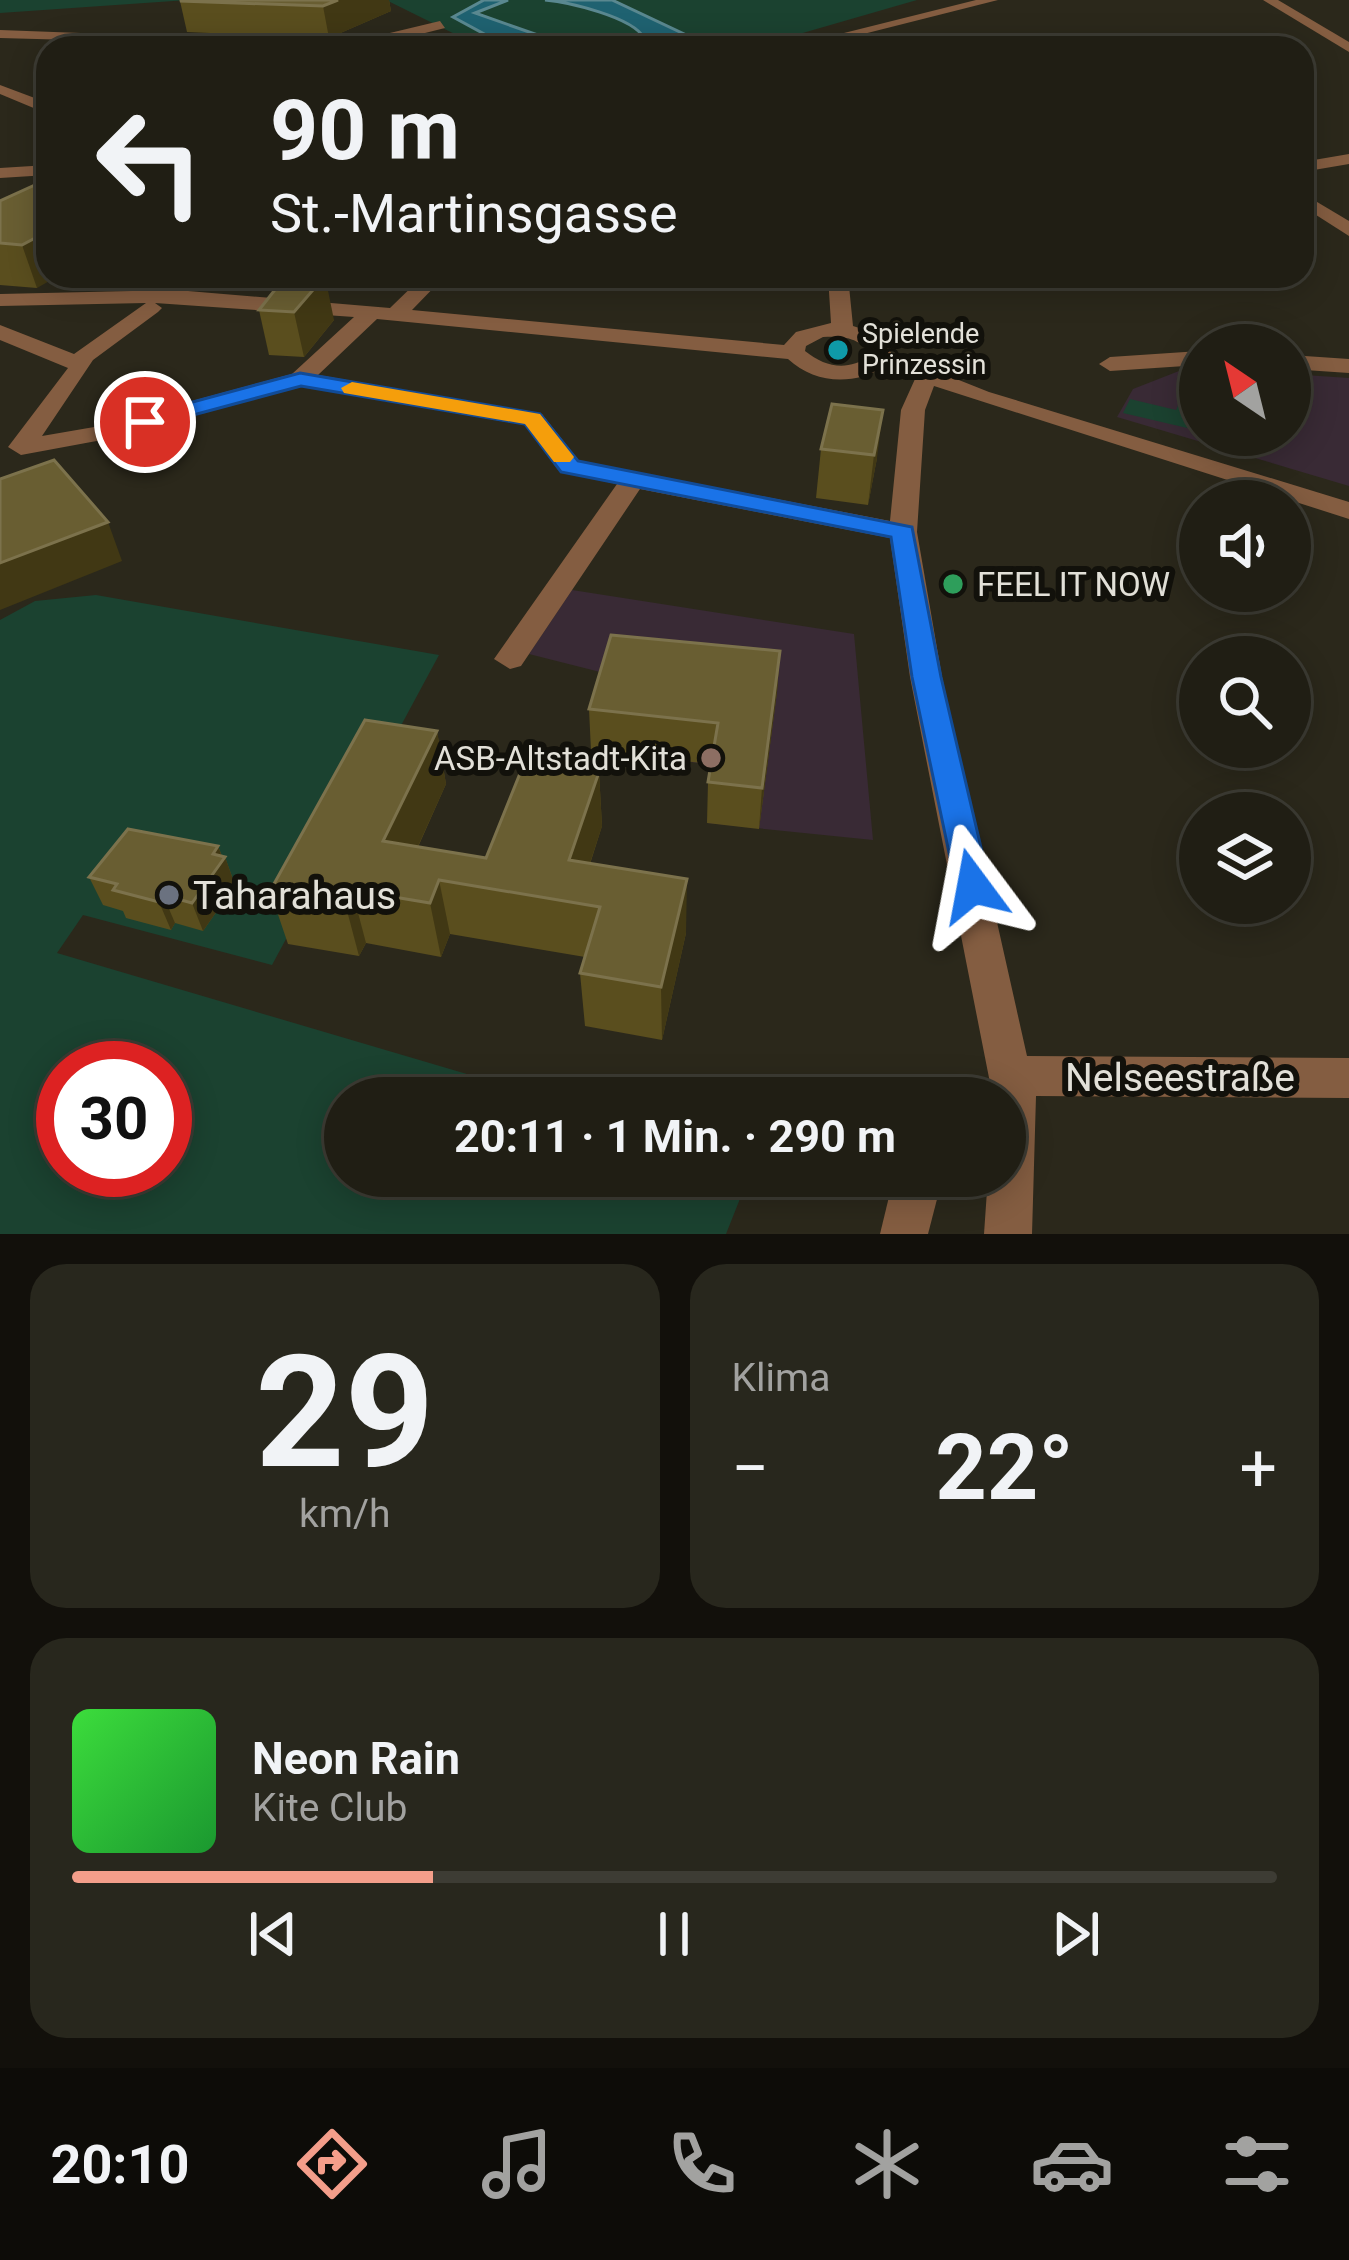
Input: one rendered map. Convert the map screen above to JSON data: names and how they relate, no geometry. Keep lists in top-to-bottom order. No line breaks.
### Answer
{"streets":{"street":["Nelseestraße"]},"places":["Spielende Prinzessin","FEEL IT NOW","ASB-Altstadt-Kita","Taharahaus"],"north":"top left","page":{"turn":["90 m","St.-Martinsgasse"],"limit":"30","trip":"20:11 · 1 Min. · 290 m","tile":[["29","km/h"],"Klima"],"heat":["−","22°","+"],"song":["Neon Rain","Kite Club"],"tabs":"20:10"}}
